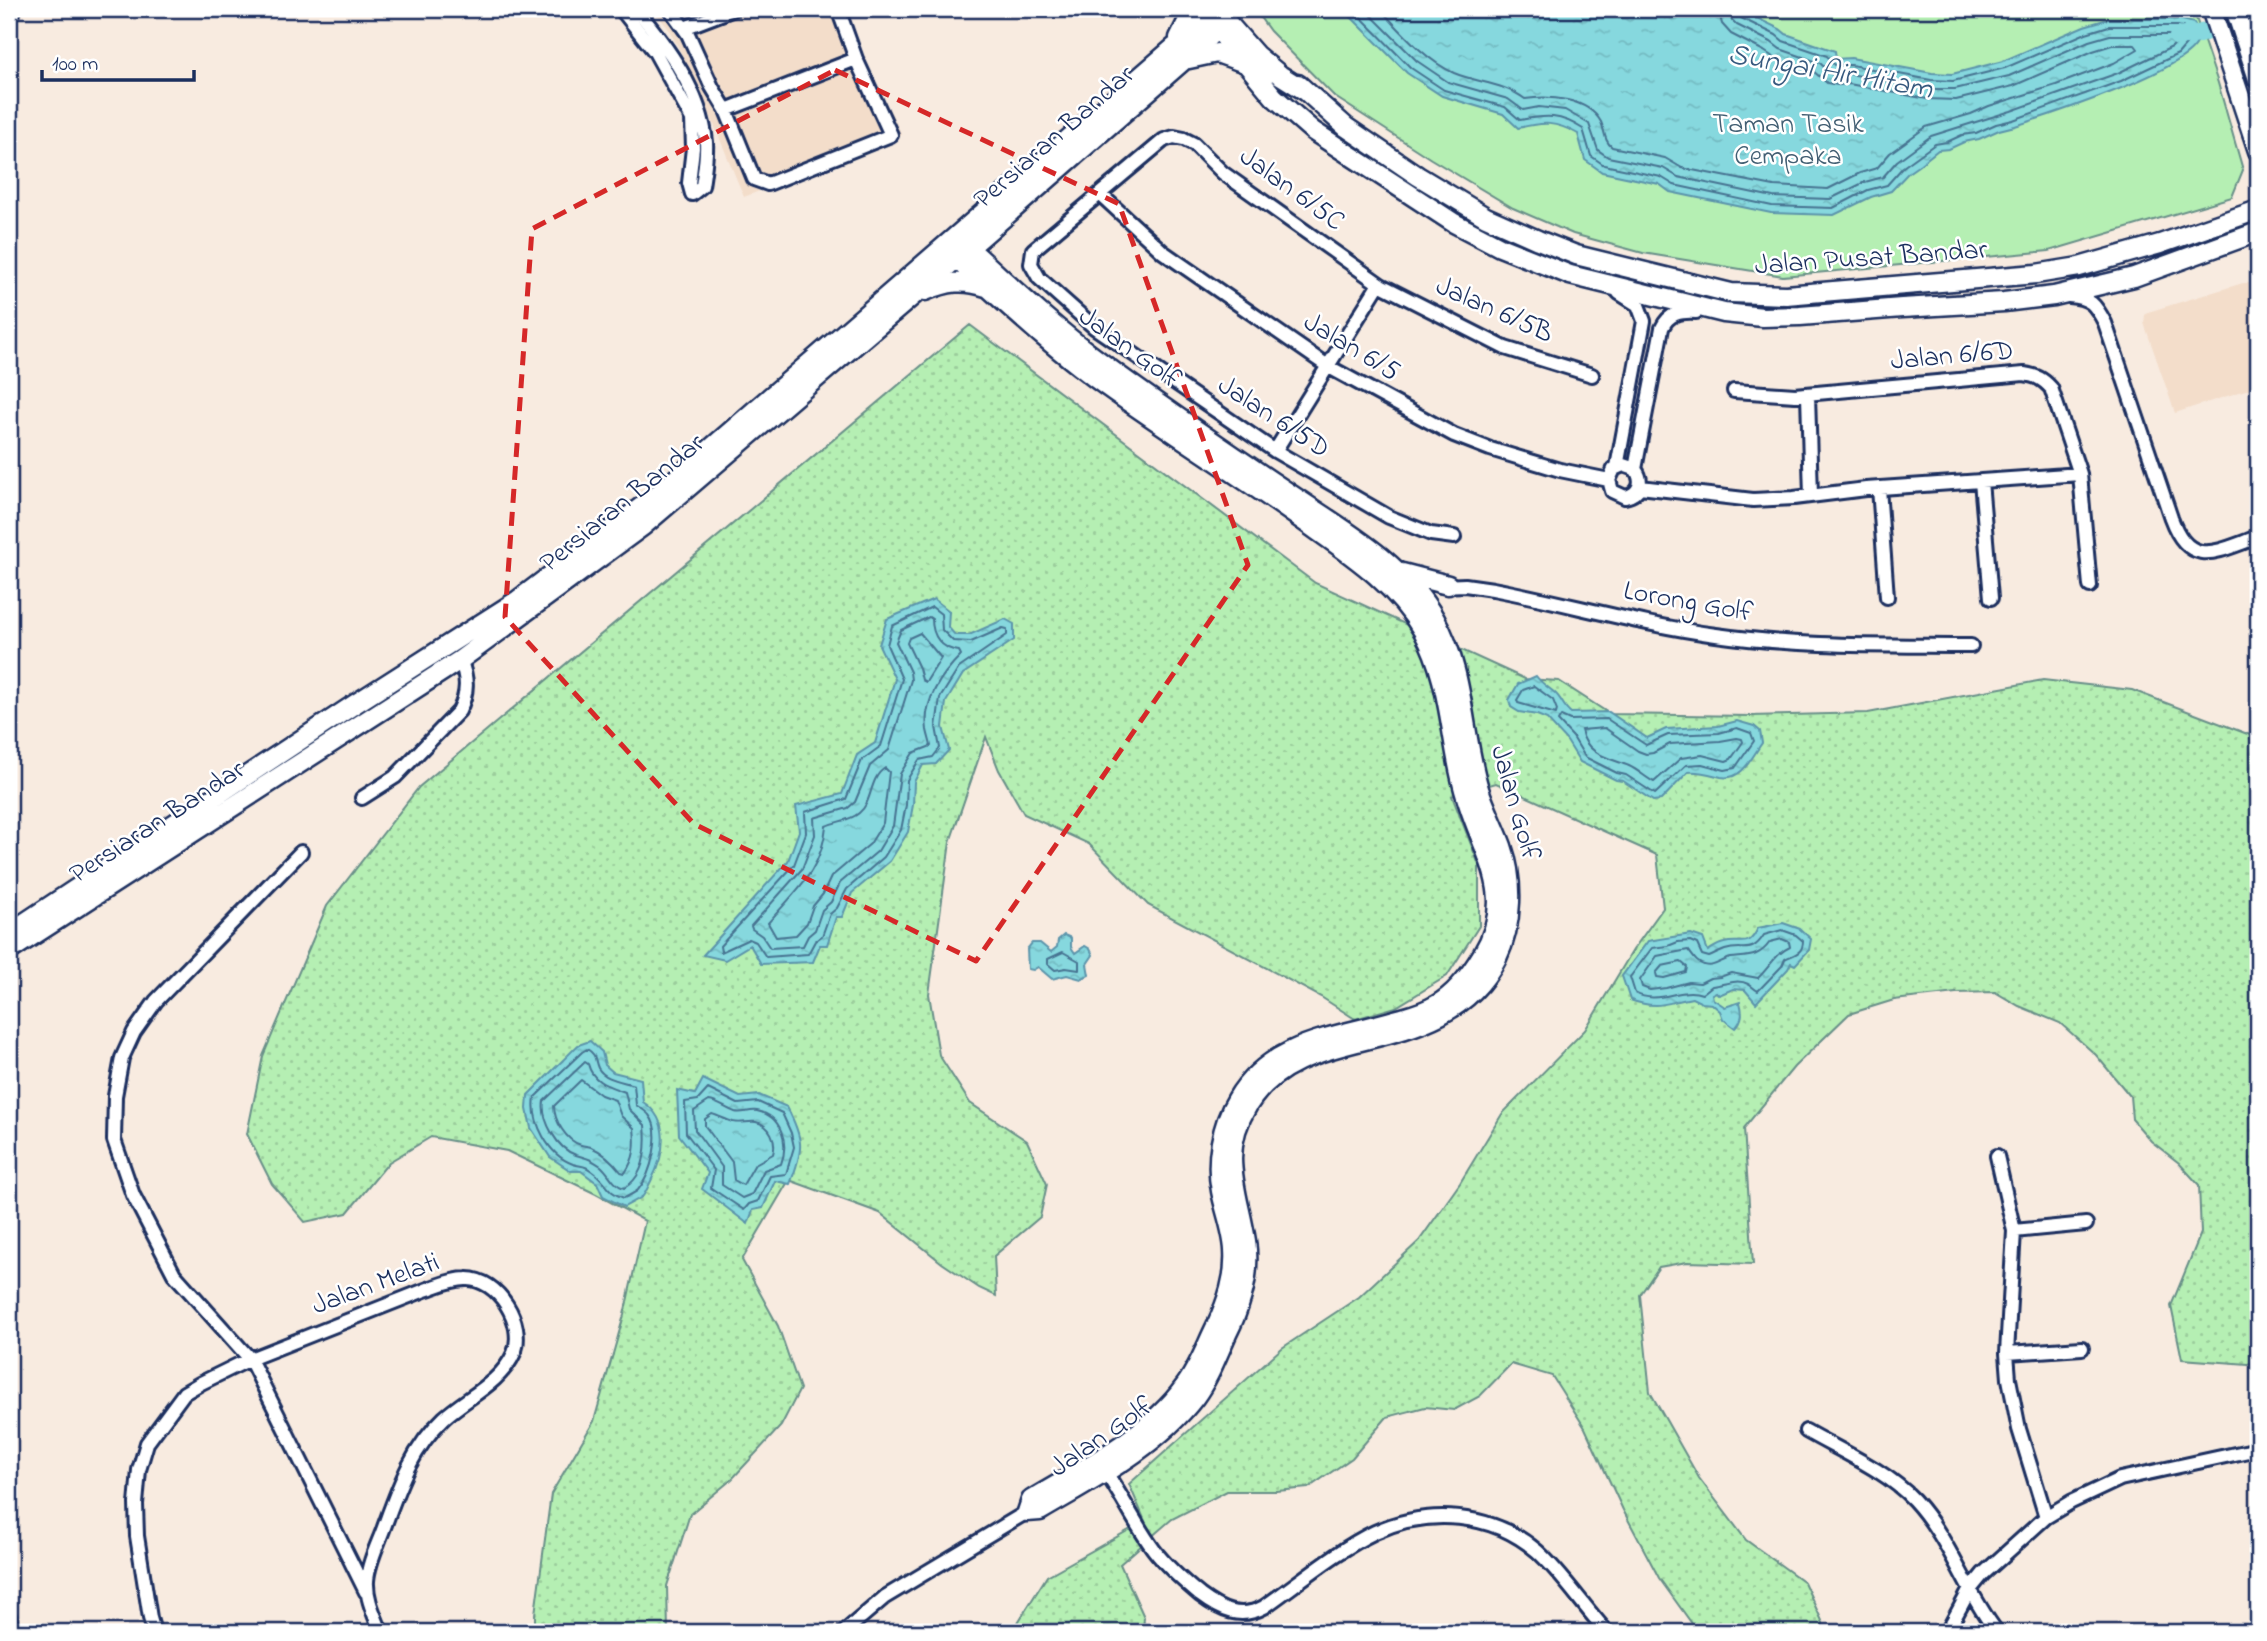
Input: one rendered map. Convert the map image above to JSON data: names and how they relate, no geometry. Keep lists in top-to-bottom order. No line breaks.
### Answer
{"streets":{"main road":["Persiaran Bandar","Jalan Pusat Bandar","Jalan Golf"],"street":["Jalan 6/5C","Jalan 6/5B","Jalan 6/5","Jalan 6/6D","Jalan 6/5D","Lorong Golf","Jalan Melati"]},"crossings":[["Persiaran Bandar","Jalan Pusat Bandar"],["Persiaran Bandar","Jalan Golf"],["Jalan 6/5C","Jalan 6/5B"],["Jalan 6/5C","Jalan 6/5"],["Jalan 6/5C","Jalan 6/5D"],["Jalan 6/5","Jalan 6/5D"],["Jalan Golf","Lorong Golf"]],"water":["Sungai Air Hitam"],"parks":["Taman Tasik Cempaka"],"scale_bar":"100 m"}
